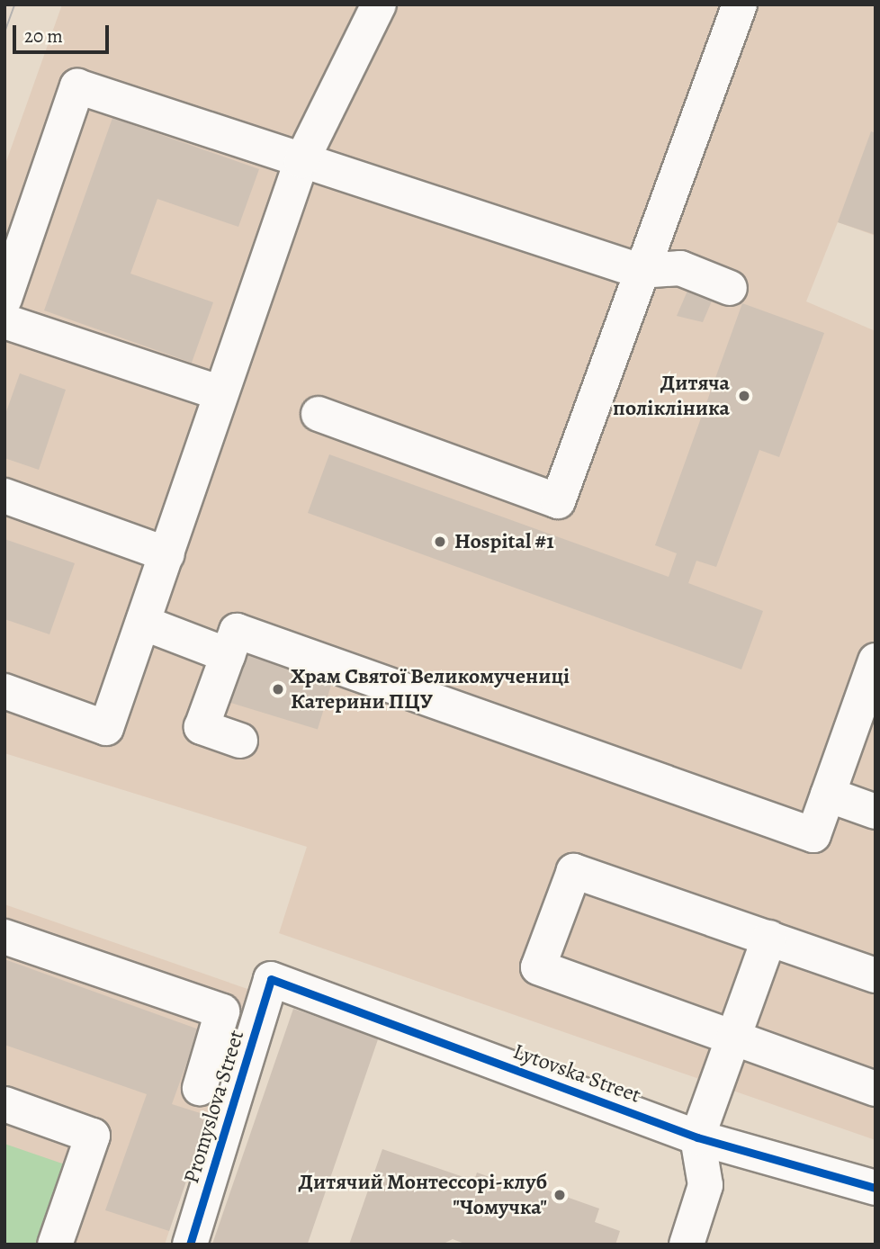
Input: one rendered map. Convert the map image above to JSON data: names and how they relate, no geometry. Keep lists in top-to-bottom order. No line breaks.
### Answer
{"streets":{"street":["Lytovska Street","Promyslova Street"]},"crossings":[["Lytovska Street","Promyslova Street"]],"places":["Дитяча полікліника","Hospital #1","Храм Святої Великомучениці Катерини ПЦУ","Дитячий Монтессорі-клуб \"Чомучка\""],"scale_bar":"20 m"}
